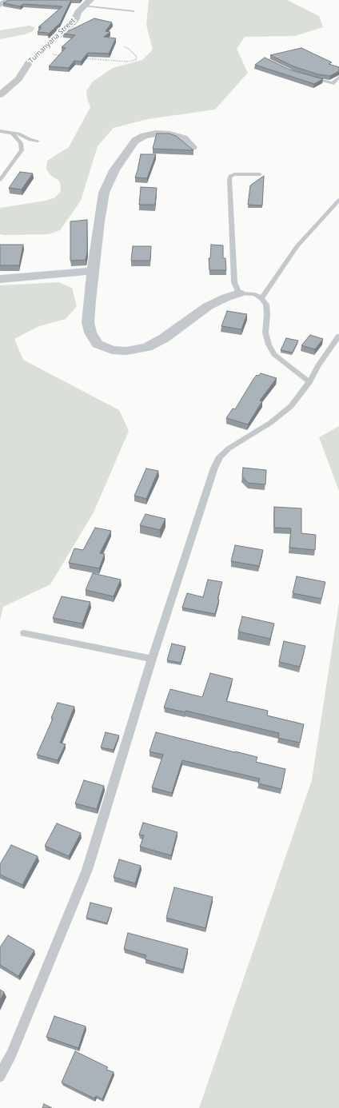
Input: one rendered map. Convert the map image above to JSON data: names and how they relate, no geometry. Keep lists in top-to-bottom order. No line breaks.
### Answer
{"streets":{"street":["Tumanyana Street"]}}
